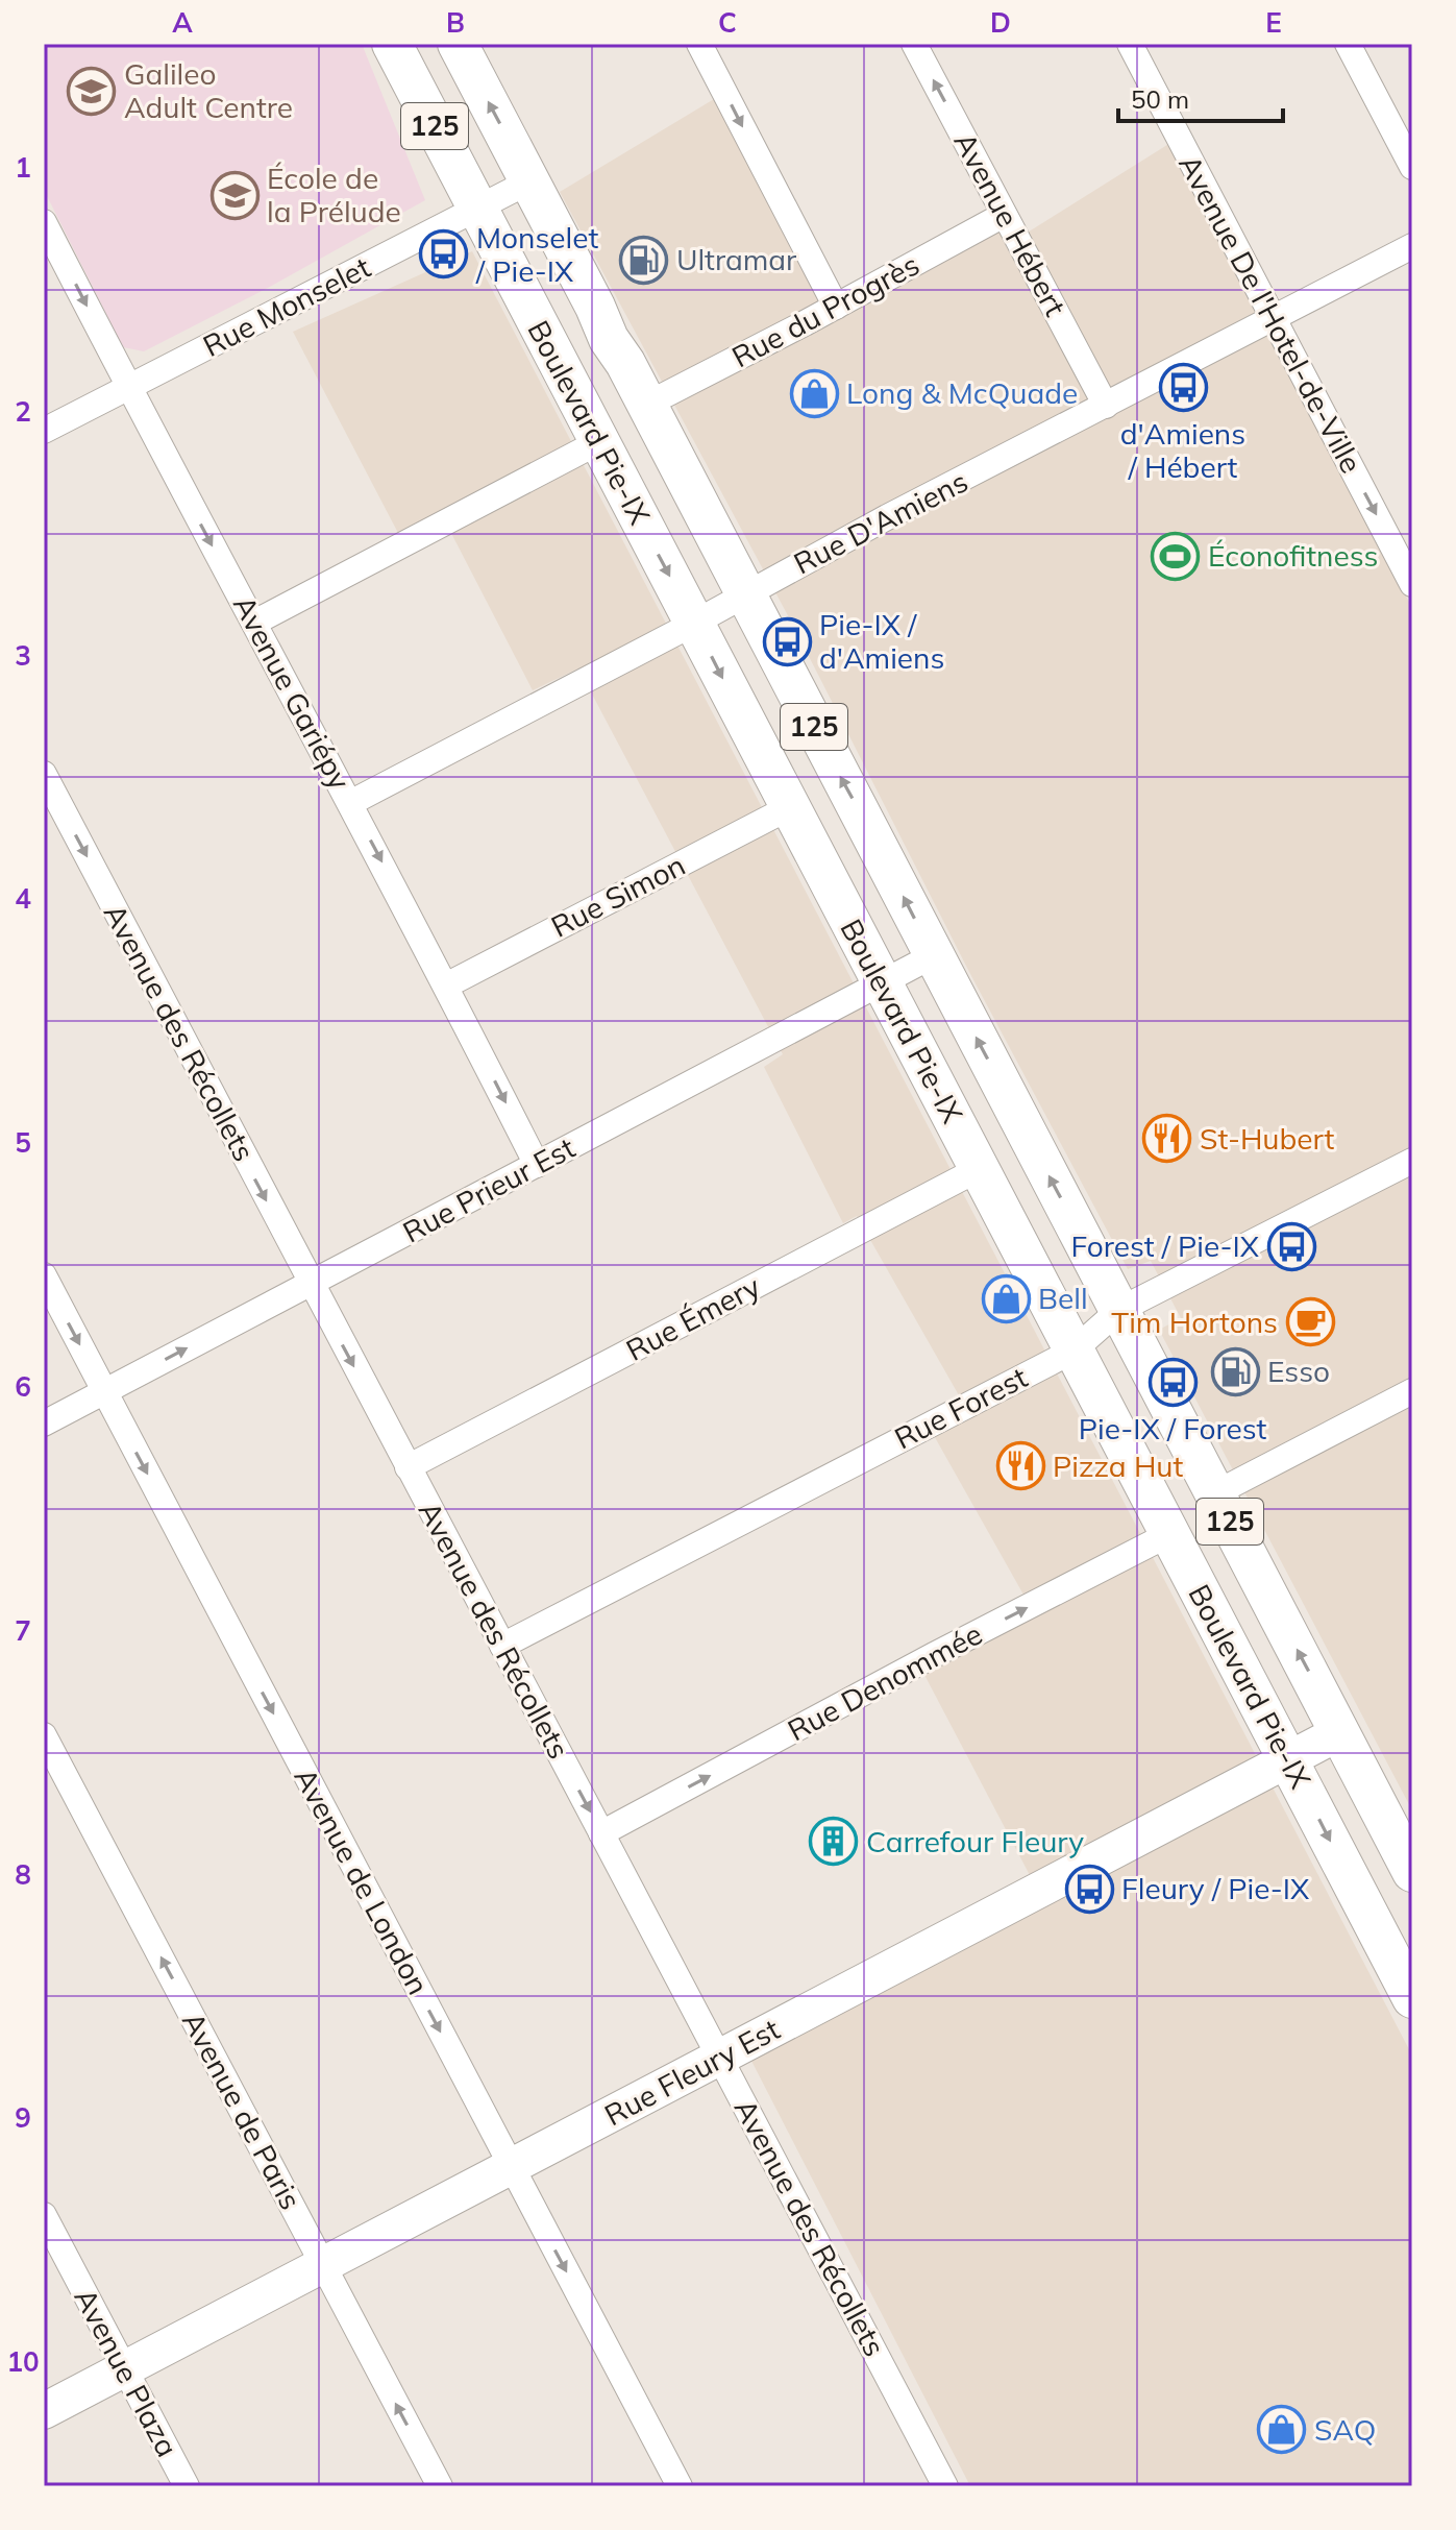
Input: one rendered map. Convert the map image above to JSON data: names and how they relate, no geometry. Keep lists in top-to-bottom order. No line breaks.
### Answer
{"streets":{"main road":["125","Boulevard Pie-IX"],"street":["Avenue Hébert","Rue Monselet","Rue du Progrès","Avenue De l'Hotel-de-Ville","Rue D'Amiens","Avenue Gariépy","Rue Simon","Avenue des Récollets","Rue Prieur Est","Rue Émery","Rue Forest","Rue Denommée","Avenue de London","Rue Fleury Est","Avenue de Paris","Avenue Plaza"]},"crossings":[["Avenue Hébert","Rue du Progrès"],["Avenue Hébert","Rue D'Amiens"],["Rue Monselet","Boulevard Pie-IX"],["Rue Monselet","Avenue Gariépy"],["Rue du Progrès","Boulevard Pie-IX"],["Avenue De l'Hotel-de-Ville","Rue D'Amiens"],["Boulevard Pie-IX","Rue D'Amiens"],["Boulevard Pie-IX","Rue Simon"],["Boulevard Pie-IX","Rue Prieur Est"],["Boulevard Pie-IX","Rue Émery"],["Boulevard Pie-IX","Rue Forest"],["Boulevard Pie-IX","Rue Denommée"],["Boulevard Pie-IX","Rue Fleury Est"],["Rue D'Amiens","Avenue Gariépy"],["Avenue Gariépy","Rue Simon"],["Avenue Gariépy","Rue Prieur Est"],["Avenue des Récollets","Rue Prieur Est"],["Avenue des Récollets","Rue Émery"],["Avenue des Récollets","Rue Forest"],["Avenue des Récollets","Rue Denommée"],["Avenue des Récollets","Rue Fleury Est"],["Rue Prieur Est","Avenue de London"],["Avenue de London","Rue Fleury Est"],["Rue Fleury Est","Avenue de Paris"],["Rue Fleury Est","Avenue Plaza"]],"one_way":["Avenue De l'Hotel-de-Ville","Avenue Gariépy","Avenue des Récollets","Rue Denommée","Avenue de London","Avenue de Paris"],"places":{"school or university":["Galileo Adult Centre","École de la Prélude"],"bus stop":["Monselet / Pie-IX","d'Amiens / Hébert","Pie-IX / d'Amiens","Forest / Pie-IX","Pie-IX / Forest","Fleury / Pie-IX"],"fuel station":["Ultramar","Esso"],"shop":["Long & McQuade","Bell","SAQ"],"sports":["Éconofitness"],"restaurant":["St-Hubert","Pizza Hut"],"cafe":["Tim Hortons"],"building":["Carrefour Fleury"]},"scale_bar":"50 m","grid":{"columns":["A","B","C","D","E"],"rows":["1","2","3","4","5","6","7","8","9","10"]}}
